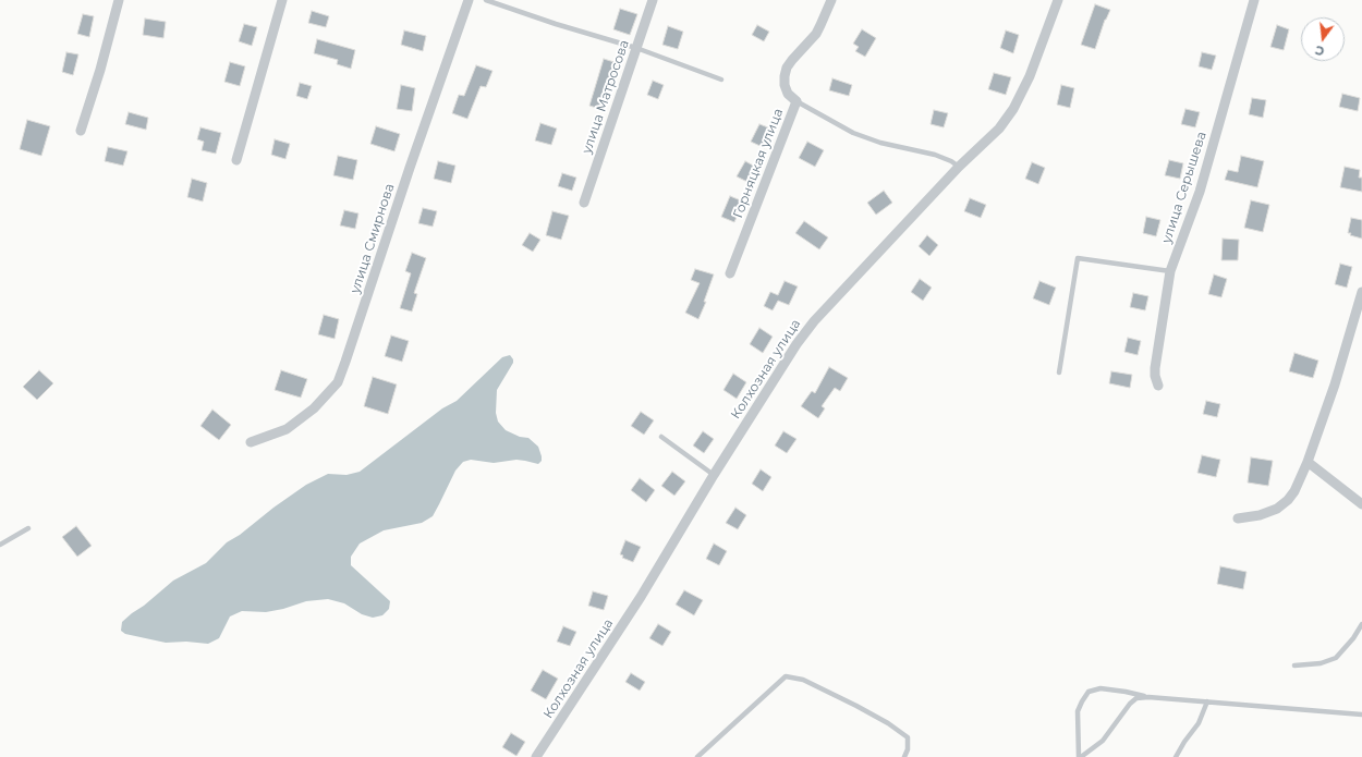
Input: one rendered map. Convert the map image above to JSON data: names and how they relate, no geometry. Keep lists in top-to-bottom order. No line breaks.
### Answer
{"streets":{"street":["улица Матросова","Горняцкая улица","улица Серышева","улица Смирнова","Колхозная улица"]},"north":"bottom"}
